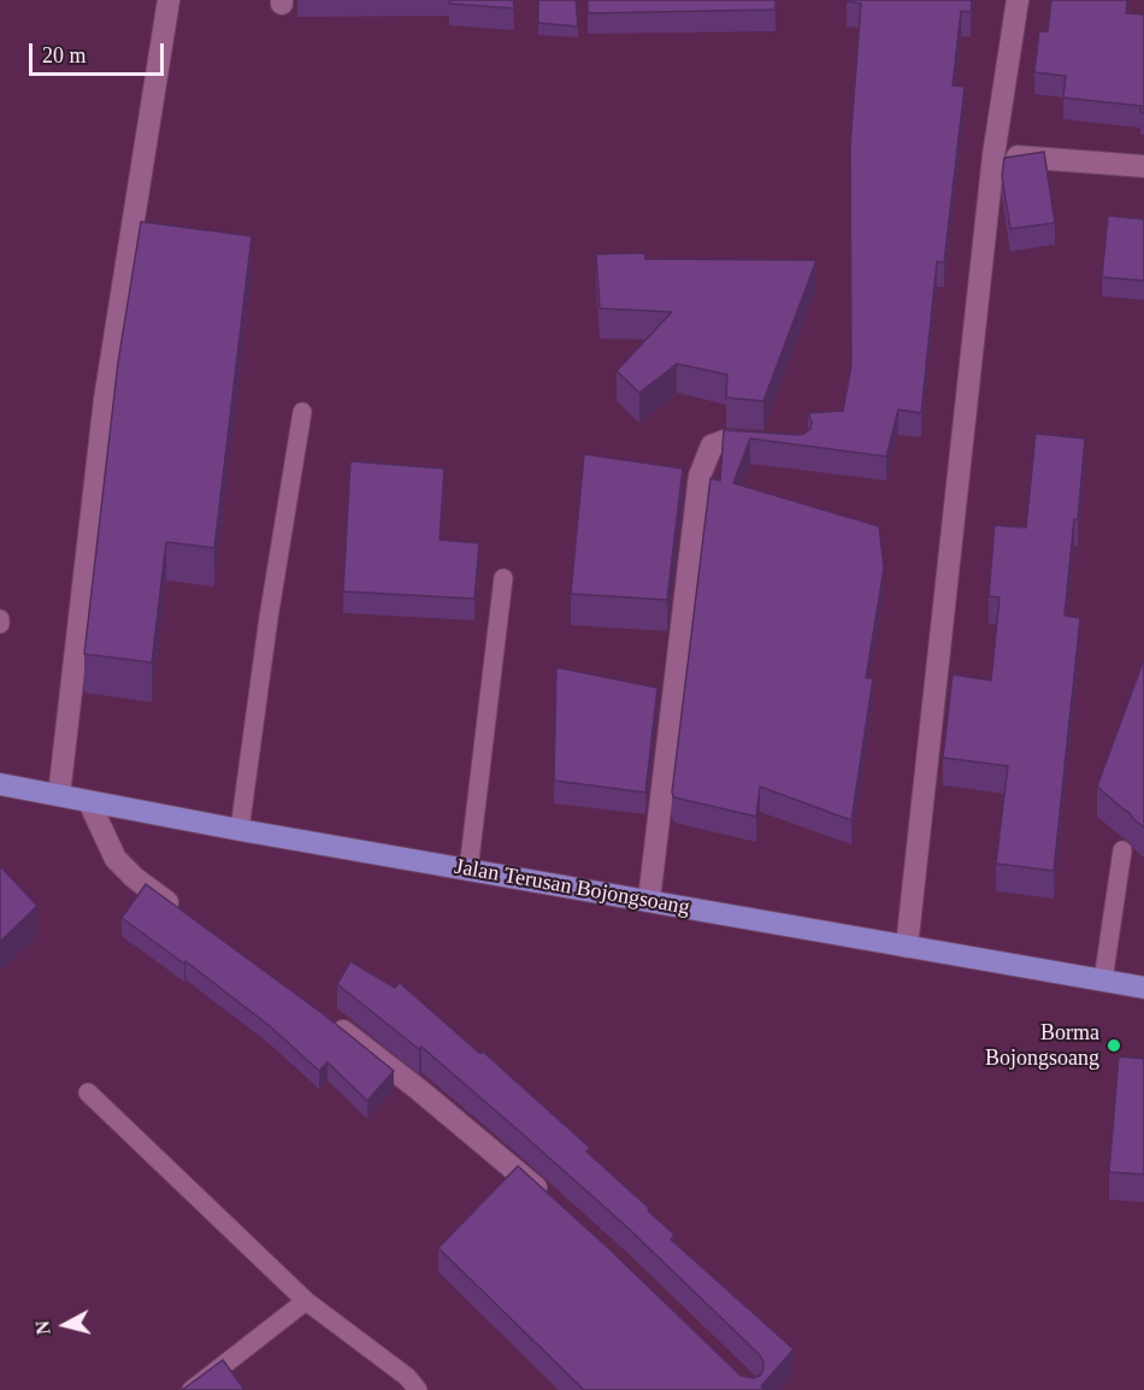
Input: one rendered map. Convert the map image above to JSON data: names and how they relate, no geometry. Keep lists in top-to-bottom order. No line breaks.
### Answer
{"streets":{"main road":["Jalan Terusan Bojongsoang"]},"places":["Borma Bojongsoang"],"scale_bar":"20 m","north":"left"}
